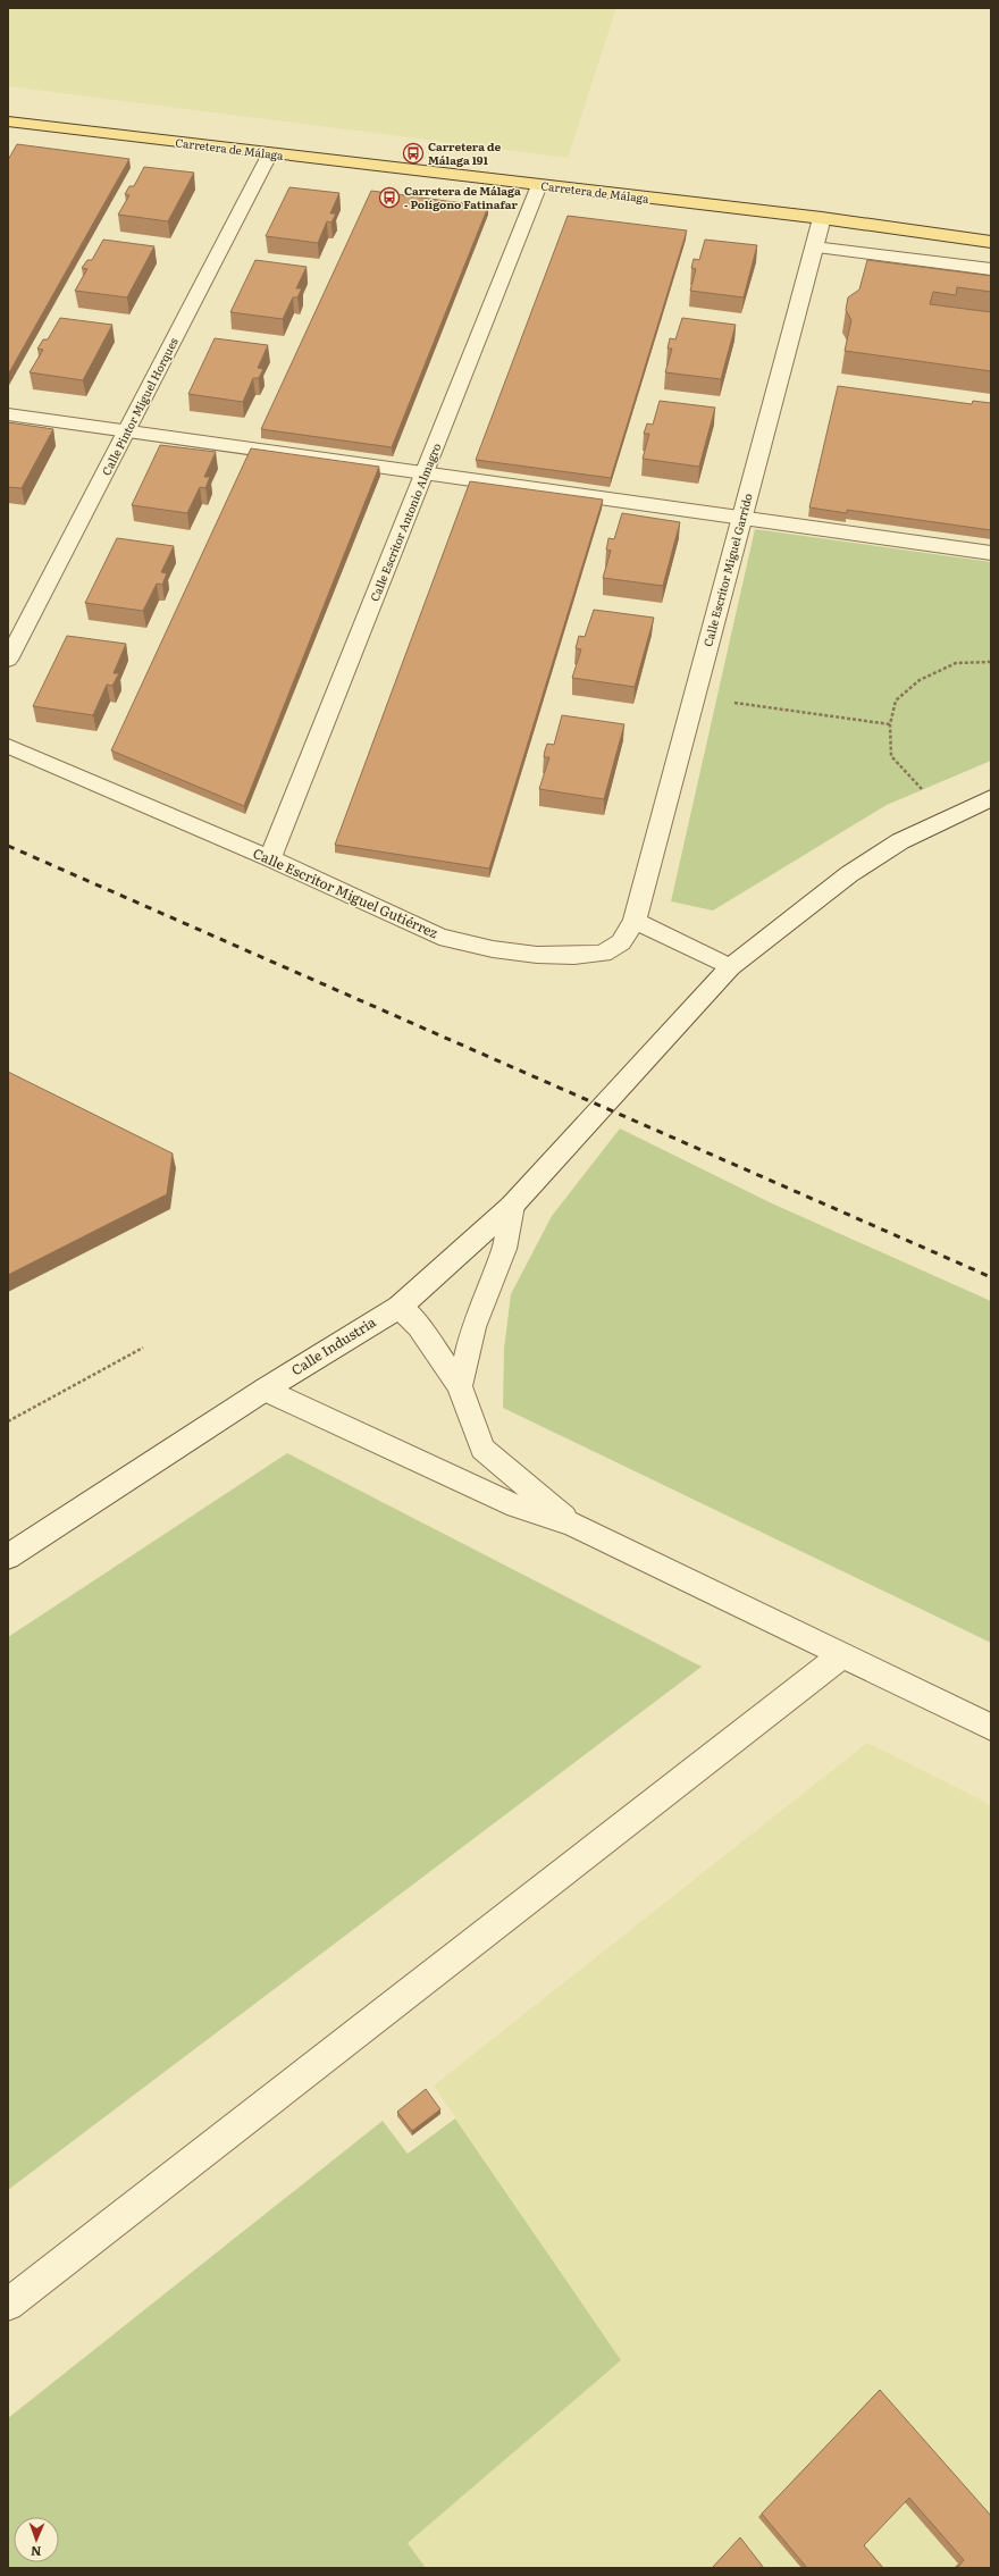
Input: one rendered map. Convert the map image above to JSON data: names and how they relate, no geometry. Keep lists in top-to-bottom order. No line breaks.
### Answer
{"streets":{"main road":["Carretera de Málaga"],"street":["Calle Pintor Miguel Horques","Calle Escritor Antonio Almagro","Calle Escritor Miguel Garrido","Calle Escritor Miguel Gutiérrez","Calle Industria"]},"crossings":[["Carretera de Málaga","Calle Pintor Miguel Horques"],["Carretera de Málaga","Calle Escritor Antonio Almagro"],["Carretera de Málaga","Calle Escritor Miguel Garrido"],["Calle Escritor Antonio Almagro","Calle Escritor Miguel Gutiérrez"],["Calle Escritor Miguel Garrido","Calle Escritor Miguel Gutiérrez"]],"places":{"bus stop":["Carretera de Málaga 191","Carretera de Málaga - Polígono Fatinafar"]},"north":"bottom"}
